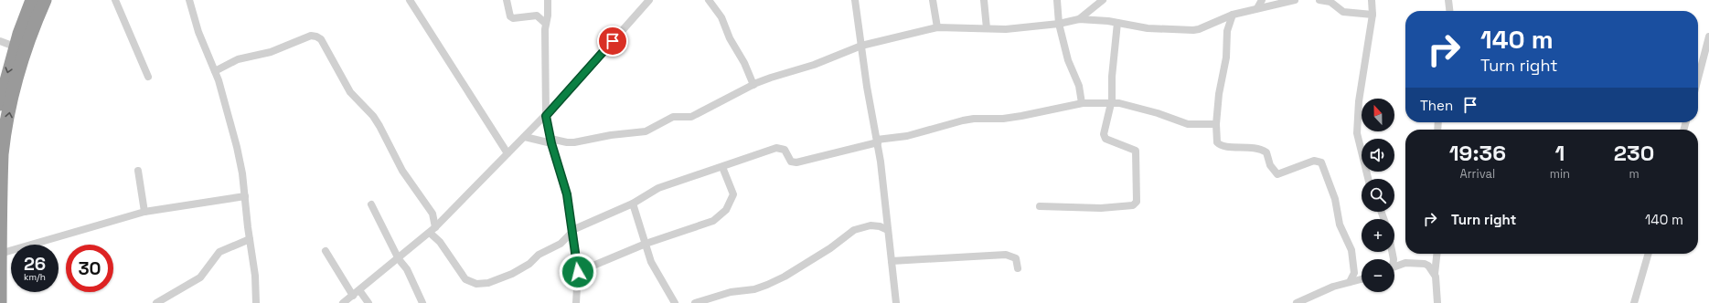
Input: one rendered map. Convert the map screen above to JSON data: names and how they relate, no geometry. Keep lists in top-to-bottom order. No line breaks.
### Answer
{"north":"top","page":{"turn":["140 m","Turn right"],"then":"Then","map_buttons":["+","−"],"eta":["19:36","Arrival","1","min","230","m"],"list":[{"name":"Turn right","value":"140 m"}],"speed":"26 km/h","limit":"30"}}
